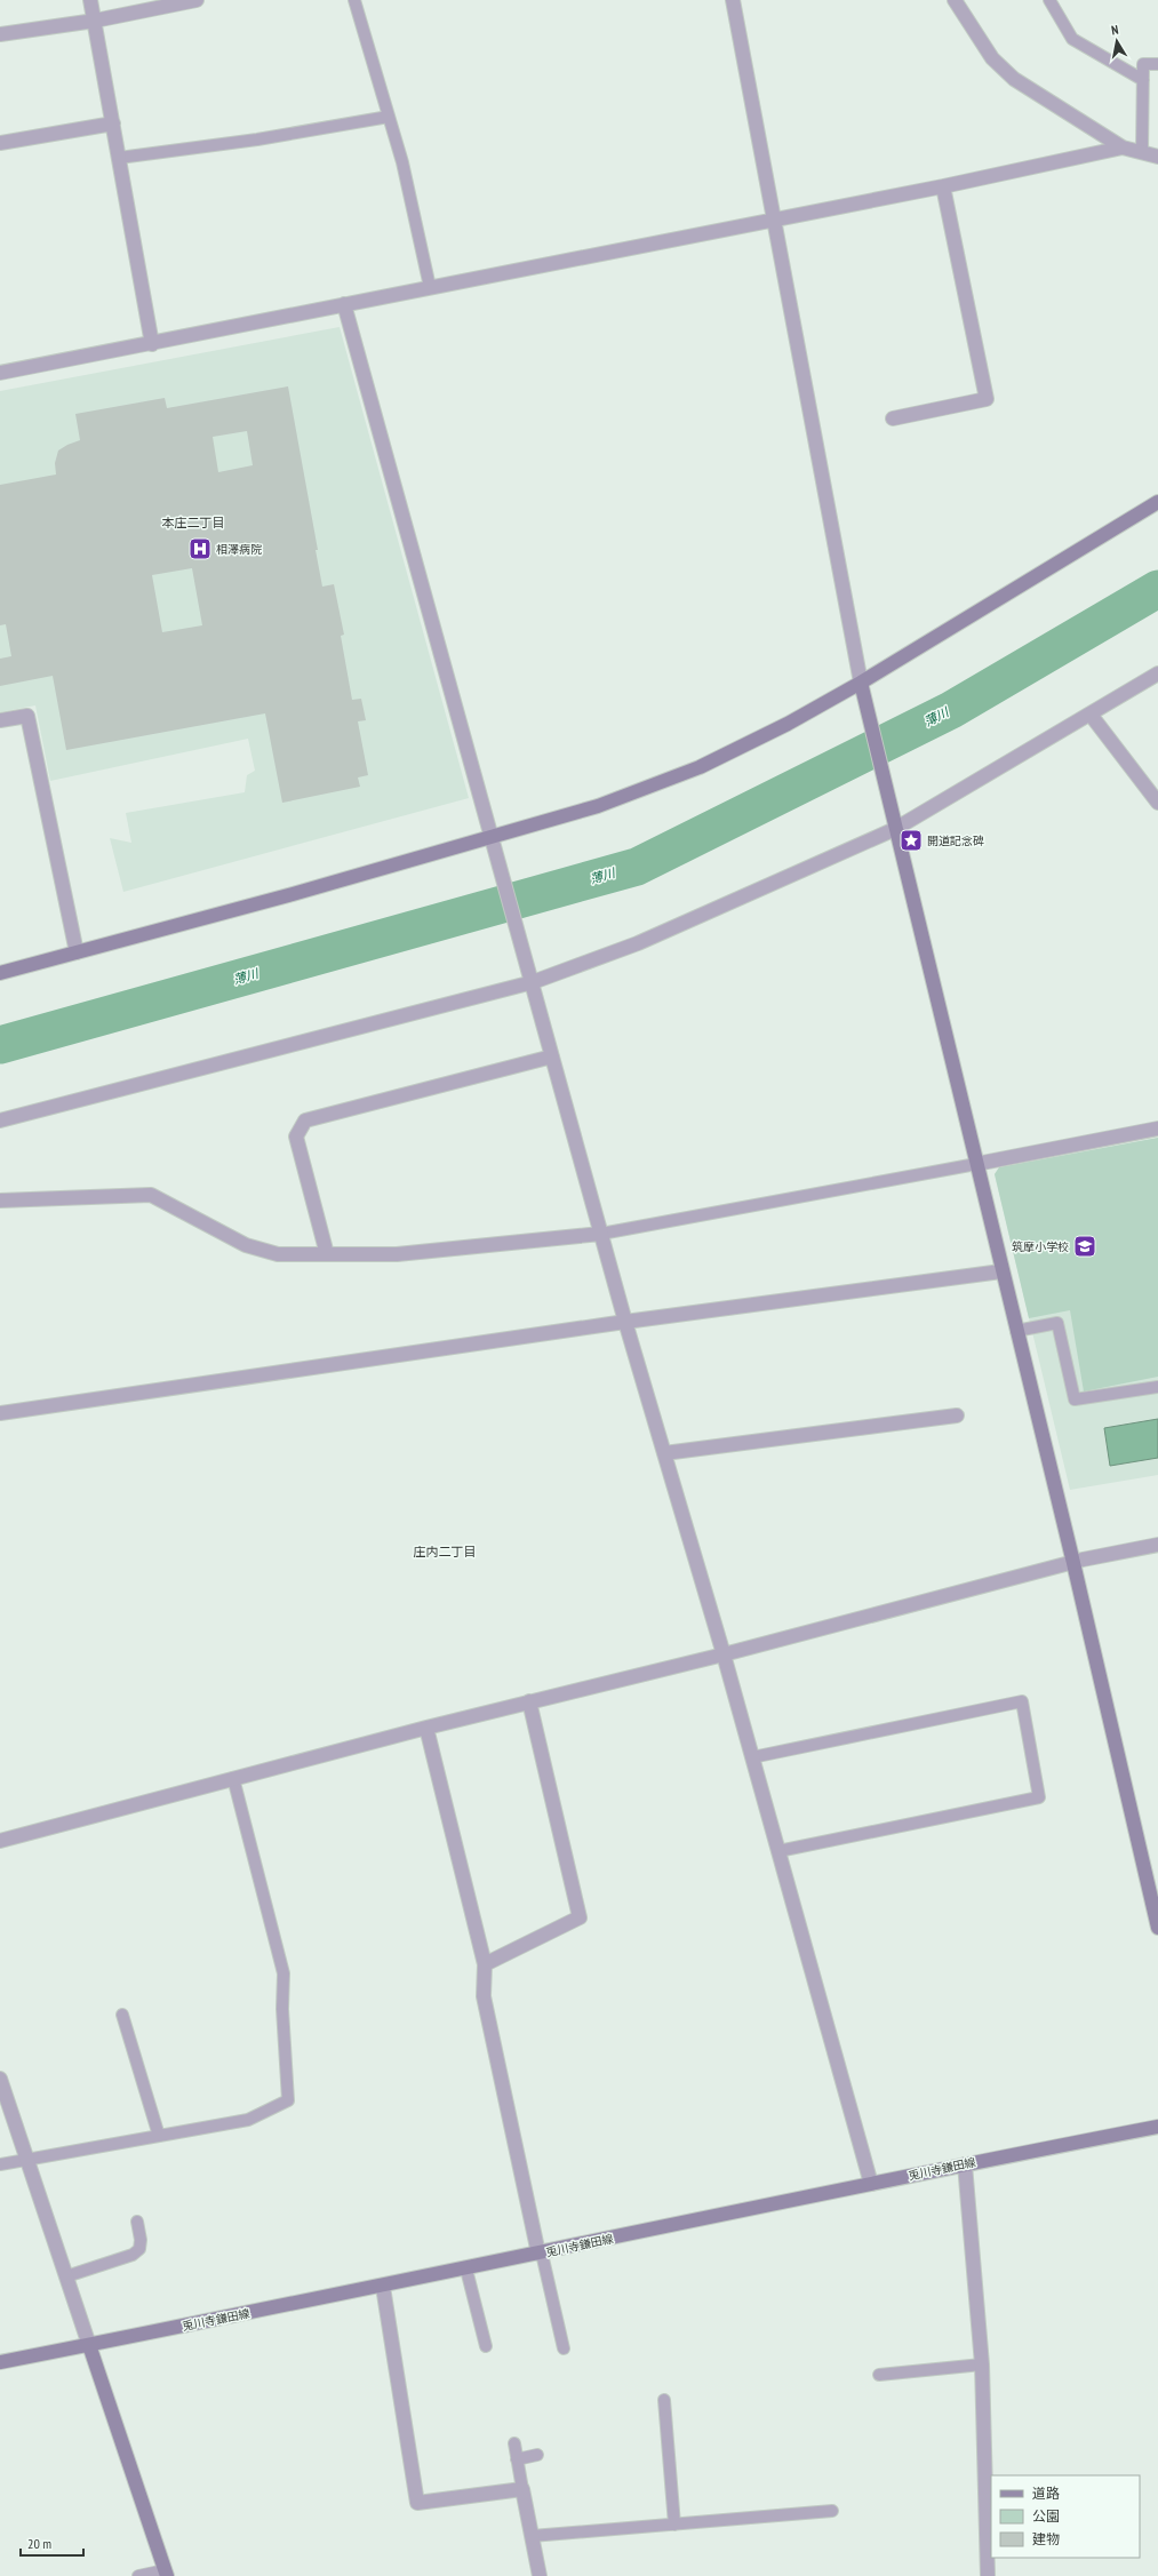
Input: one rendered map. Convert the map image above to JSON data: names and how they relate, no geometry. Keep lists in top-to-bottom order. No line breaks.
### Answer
{"streets":{"street":["兎川寺鎌田線"]},"districts":["本庄二丁目","庄内二丁目"],"water":["薄川"],"places":{"hospital":["相澤病院"],"place":["開道記念碑"],"school or university":["筑摩小学校"]},"legend":["道路","公園","建物"],"scale_bar":"20 m","north":"top"}
